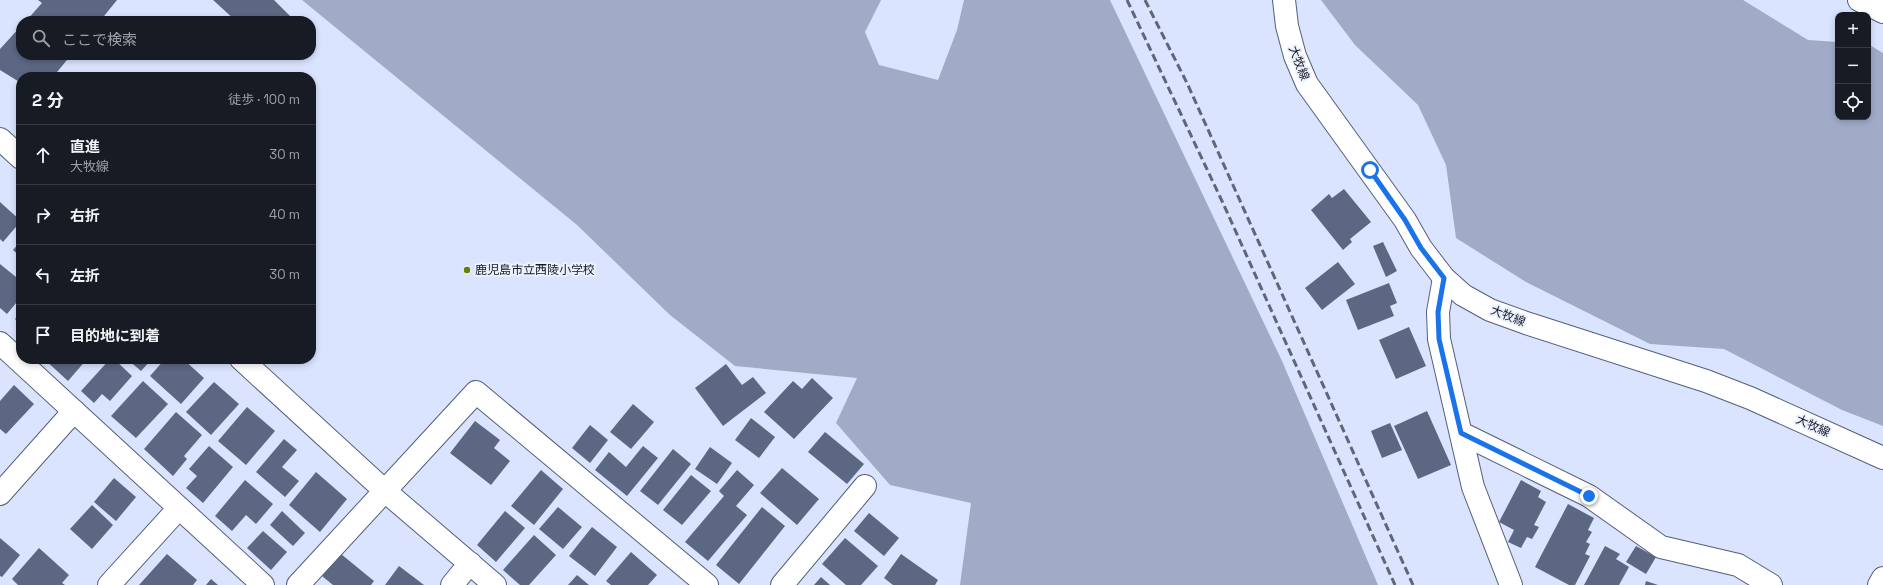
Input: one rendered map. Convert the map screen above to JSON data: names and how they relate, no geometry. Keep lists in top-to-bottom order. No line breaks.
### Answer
{"streets":{"street":["大牧線"]},"places":["鹿児島市立西陵小学校"],"page":{"map_buttons":["+","−"],"search":"ここで検索","heading":["2 分","徒歩 · 100 m"],"list":[["直進","大牧線","30 m"],["右折","40 m"],["左折","30 m"],"目的地に到着"]}}
